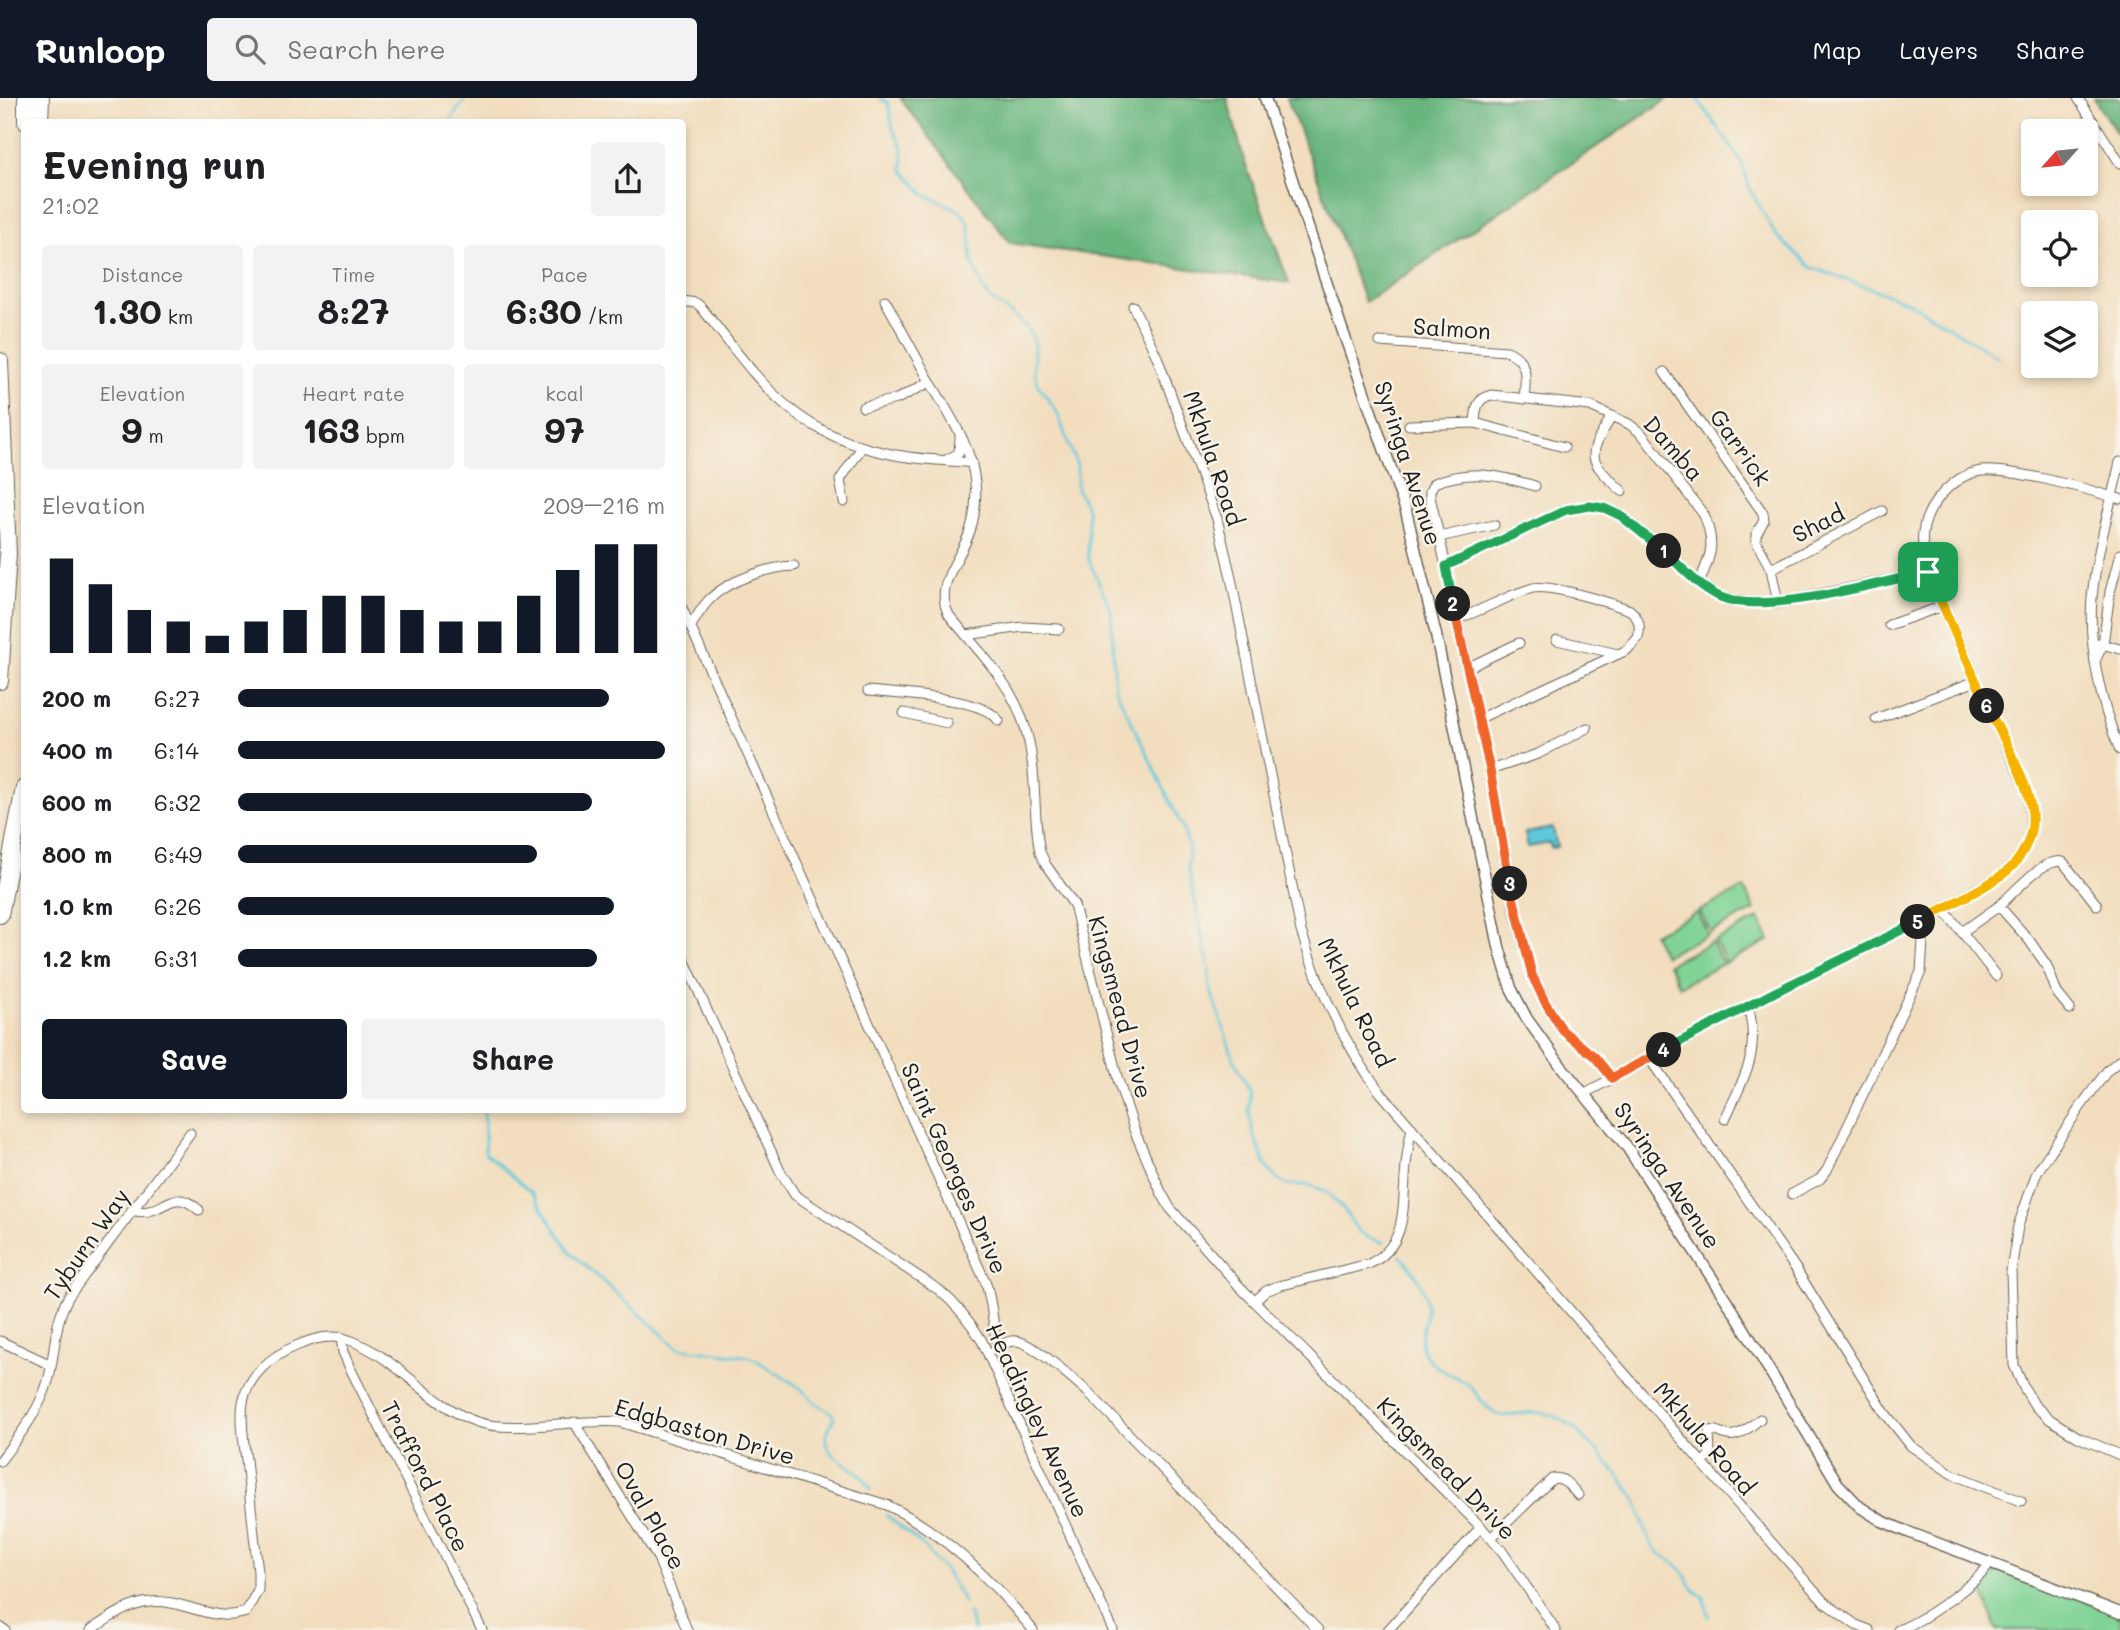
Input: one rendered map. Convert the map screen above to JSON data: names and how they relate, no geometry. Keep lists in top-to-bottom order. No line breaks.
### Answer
{"streets":{"street":["Salmon","Garrick","Damba","Mkhula Road","Syringa Avenue","Shad","Kingsmead Drive","Saint Georges Drive","Tyburn Way","Headingley Avenue","Edgbaston Drive","Trafford Place","Oval Place"]},"crossings":[["Salmon","Damba"],["Garrick","Shad"],["Edgbaston Drive","Trafford Place"],["Edgbaston Drive","Oval Place"]],"north":"bottom left","page":{"header":"Runloop","search":"Search here","nav":["Map","Layers","Share"],"heading":["Evening run","21:02"],"stats":[["Distance","1.30 km"],["Time","8:27"],["Pace","6:30 /km"],["Elevation","9 m"],["Heart rate","163 bpm"],["kcal","97"]],"chart":["Elevation","209–216 m"],"pins":["1","2","6","3","5","4"],"list":[{"name":"200 m","note":"6:27"},{"name":"400 m","note":"6:14"},{"name":"600 m","note":"6:32"},{"name":"800 m","note":"6:49"},{"name":"1.0 km","note":"6:26"},{"name":"1.2 km","note":"6:31"}],"buttons":["Save","Share"]}}
